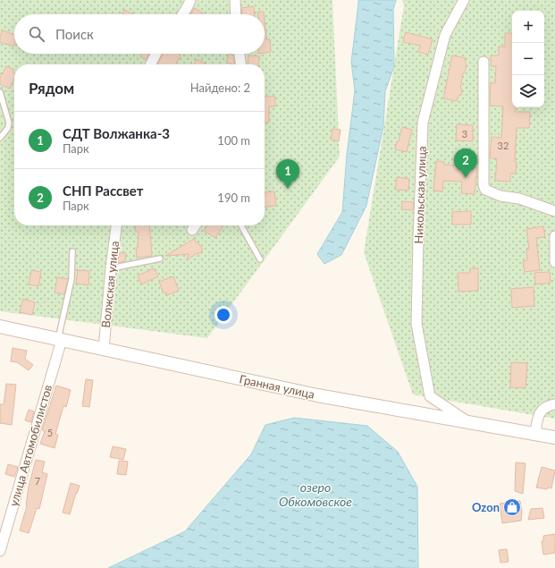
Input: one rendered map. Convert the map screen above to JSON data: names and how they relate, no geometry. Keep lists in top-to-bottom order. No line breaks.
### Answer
{"streets":{"street":["Никольская улица","Волжская улица","Гранная улица","улица Автомобилистов"]},"crossings":[["Никольская улица","Гранная улица"],["Волжская улица","Гранная улица"],["Гранная улица","улица Автомобилистов"]],"water":["озеро Обкомовское"],"places":{"shop":["Ozon"]},"house_numbers":["3","32","5","7"],"page":{"map_buttons":["+","−"],"search":"Поиск","heading":["Рядом","Найдено: 2"],"list":[{"mark":"1","name":"СДТ Волжанка-3","note":"Парк","value":"100 m"},{"mark":"2","name":"СНП Рассвет","note":"Парк","value":"190 m"}],"pins":["2","1"]}}
